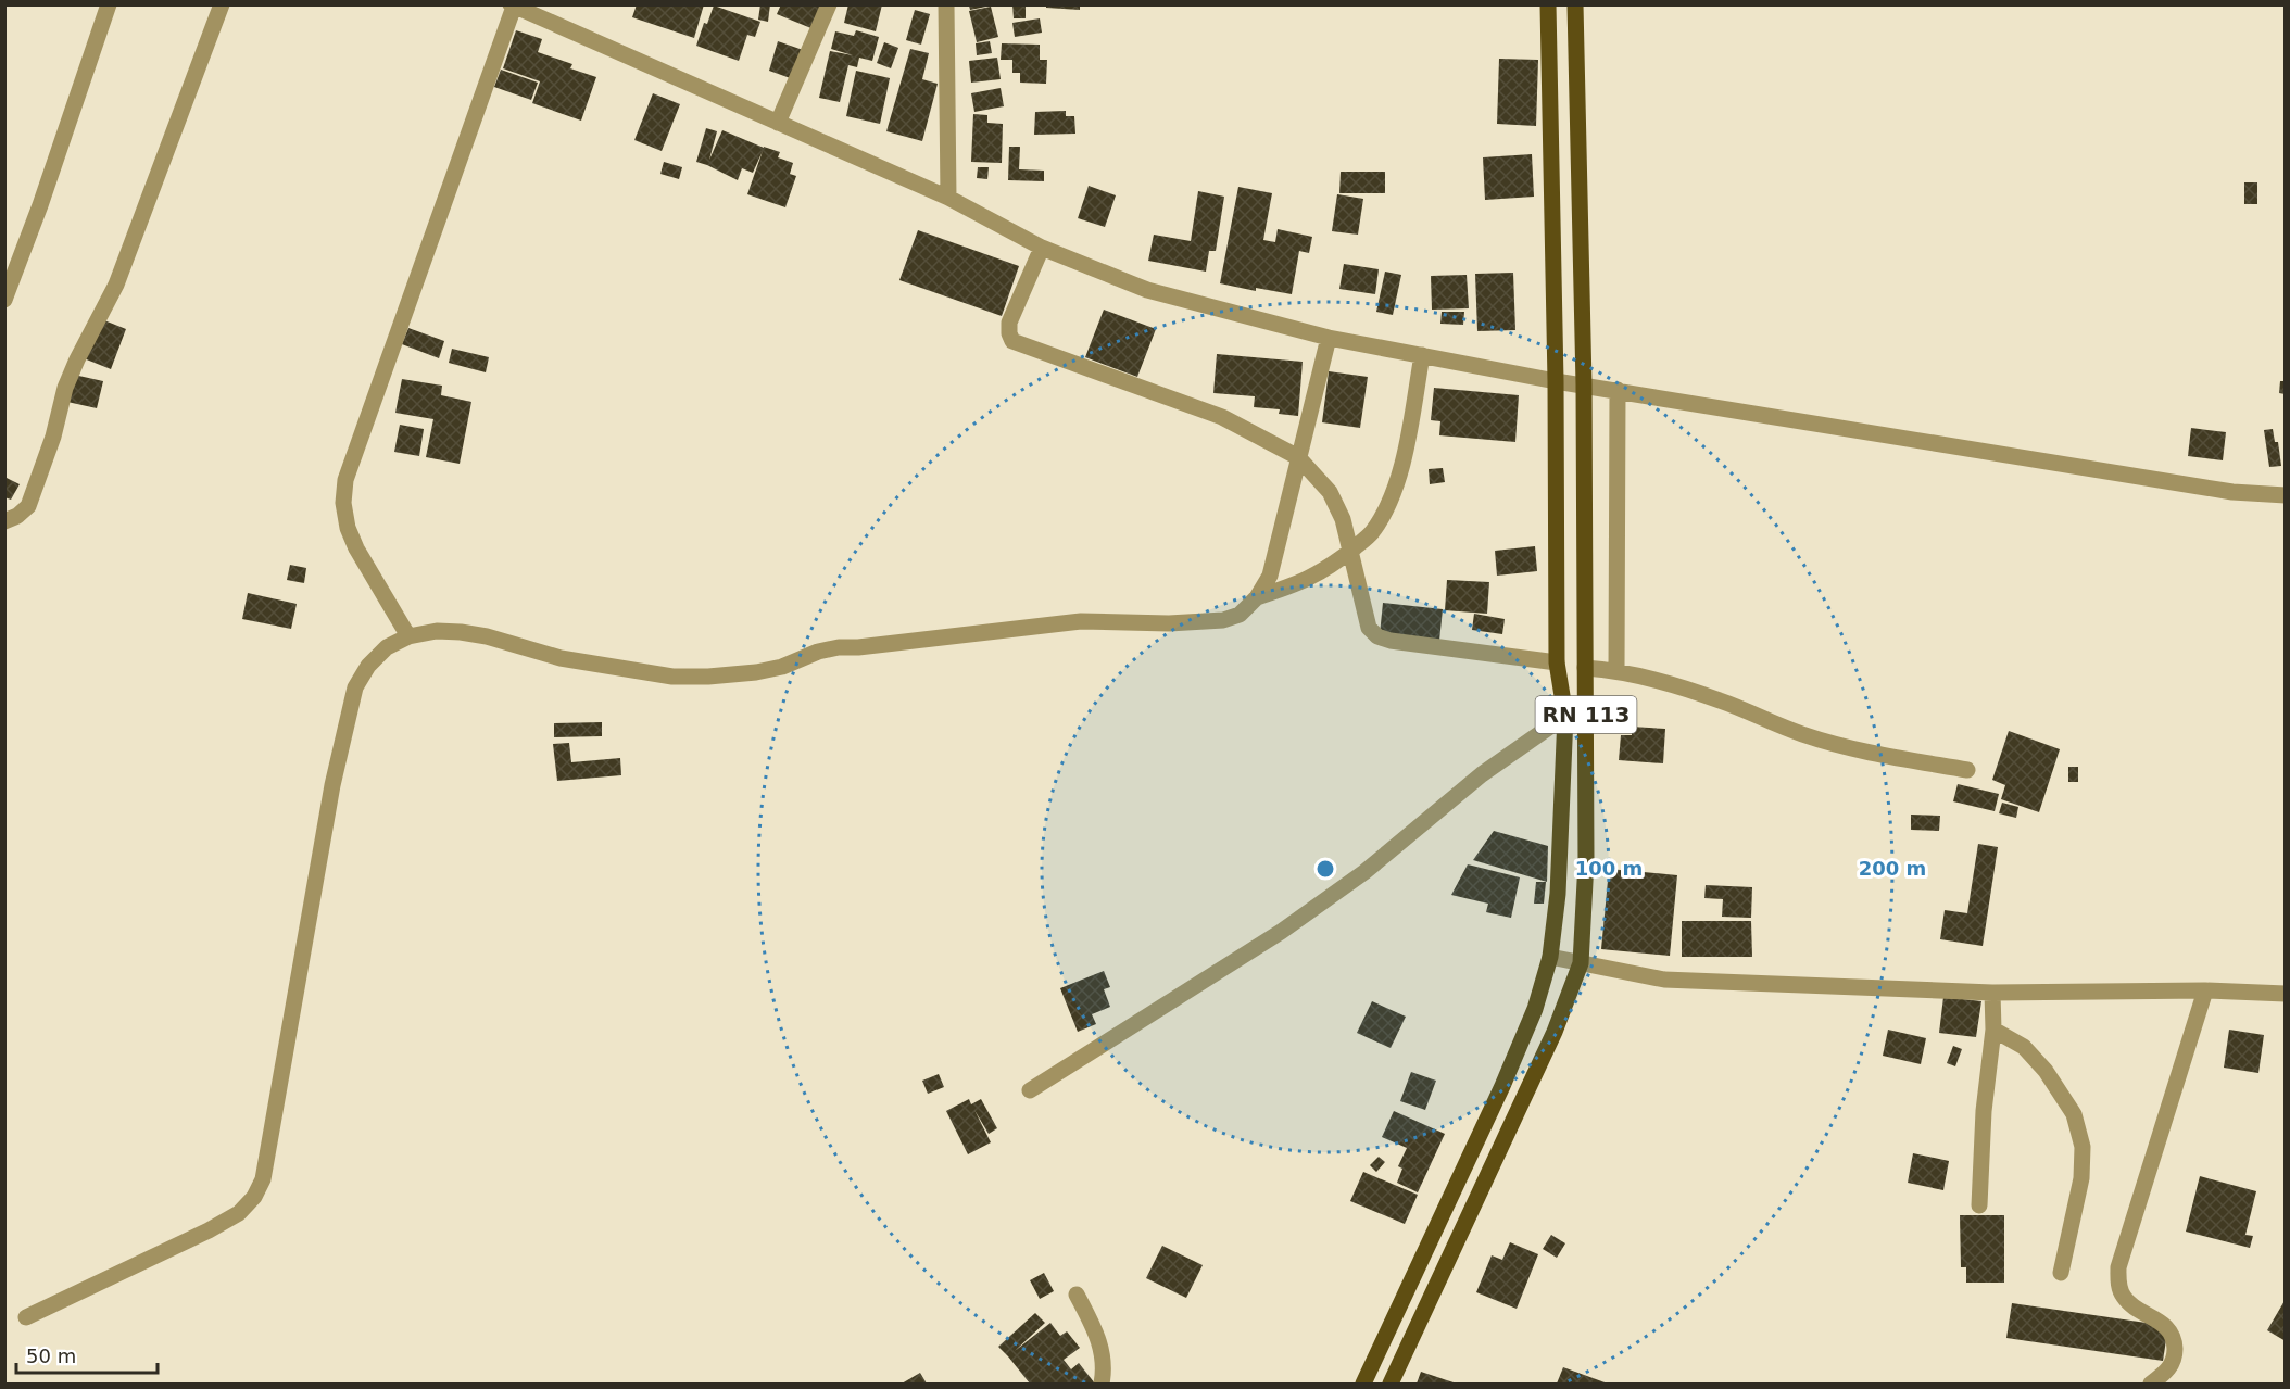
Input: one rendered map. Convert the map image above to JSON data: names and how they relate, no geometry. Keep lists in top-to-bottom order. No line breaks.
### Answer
{"streets":{"main road":["RN 113"]},"scale_bar":"50 m","rings":["100 m","200 m"]}
